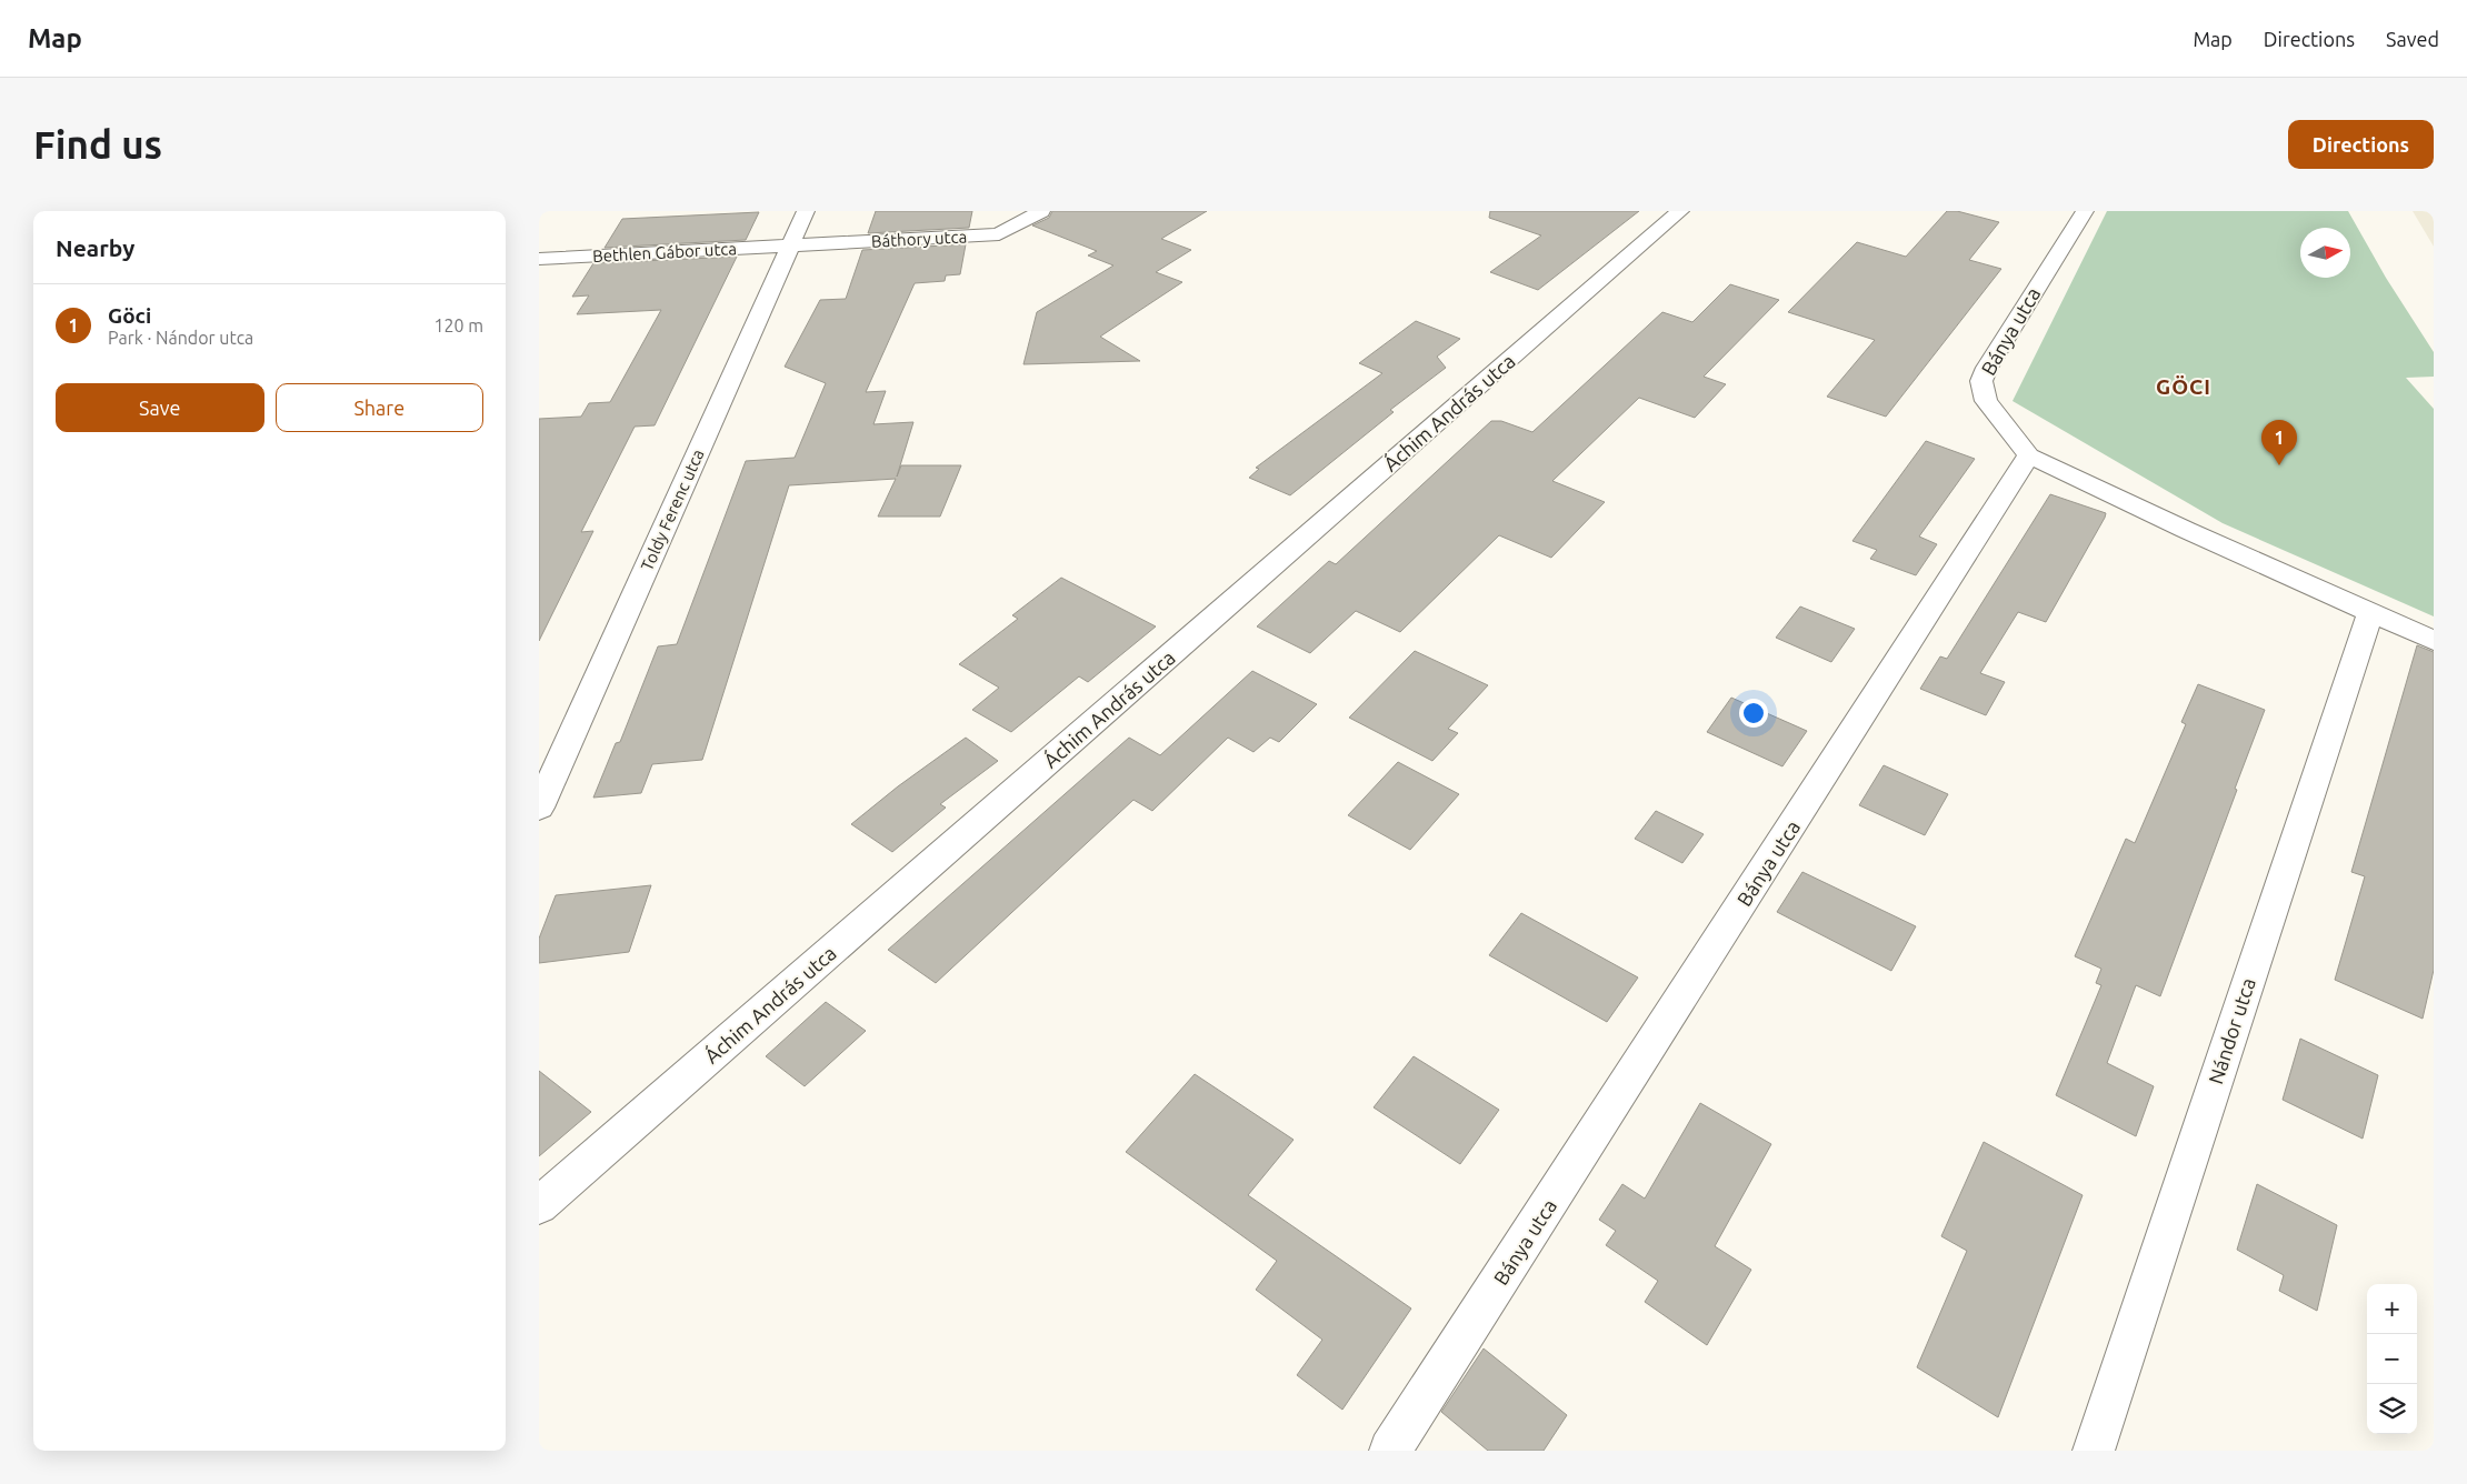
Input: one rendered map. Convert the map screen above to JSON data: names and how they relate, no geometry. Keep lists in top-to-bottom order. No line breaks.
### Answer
{"streets":{"street":["Báthory utca","Bethlen Gábor utca","Bánya utca","Áchim András utca","Toldy Ferenc utca","Nándor utca"]},"crossings":[["Báthory utca","Bethlen Gábor utca"],["Báthory utca","Toldy Ferenc utca"],["Bethlen Gábor utca","Toldy Ferenc utca"]],"districts":["GÖCI"],"north":"right","page":{"header":"Map","nav":["Map","Directions","Saved"],"buttons":["Directions",["Save","Share"]],"title":"Find us","heading":"Nearby","list":[{"mark":"1","name":"Göci","note":"Park · Nándor utca","value":"120 m"}],"pins":"1","map_buttons":["+","−"]}}
